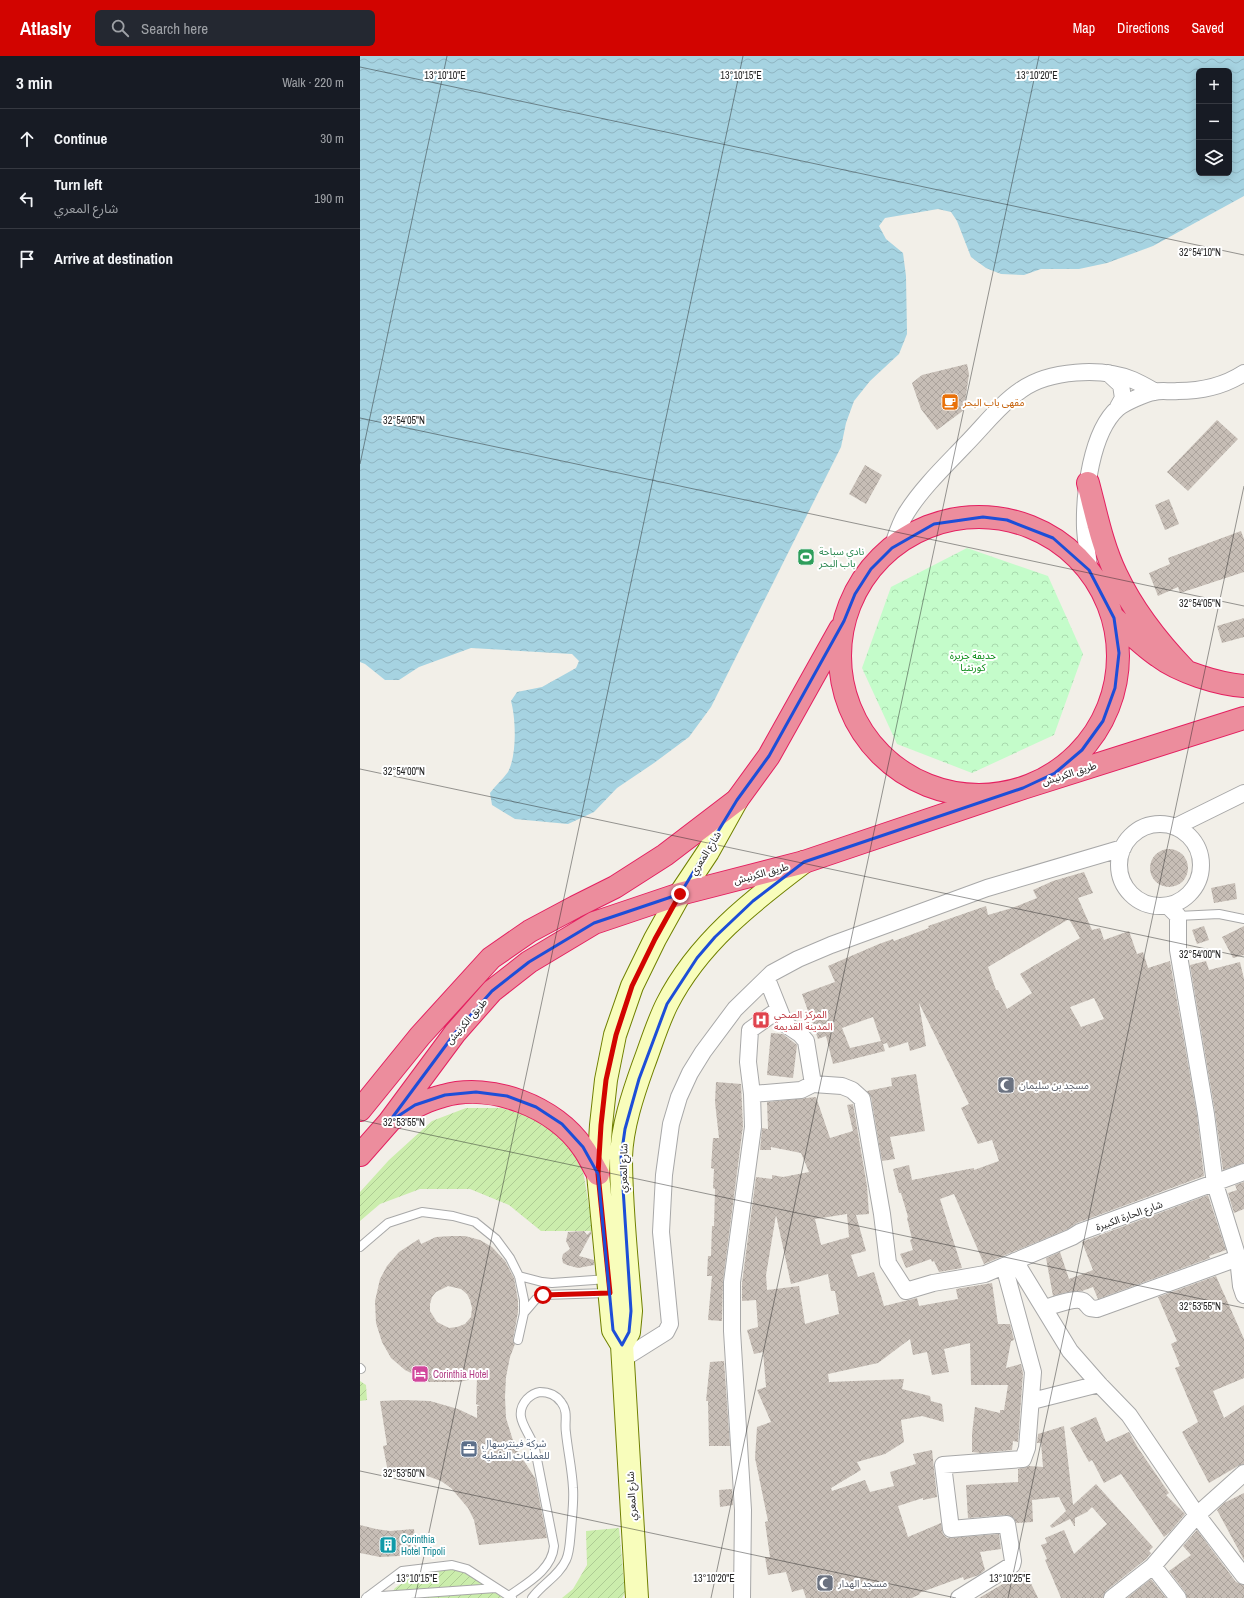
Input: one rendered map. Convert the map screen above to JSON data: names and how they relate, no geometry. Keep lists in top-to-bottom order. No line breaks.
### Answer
{"streets":{"highway":["طريق الكرنيش"],"street":["شارع المعري","شارع الحارة الكبيرة"]},"crossings":[["طريق الكرنيش","شارع المعري"]],"parks":["حديقة جزيرة كورنثيا"],"places":{"cafe":["مقهى باب البحر"],"sports":["نادي سباحة باب البحر"],"hospital":["المركز الصحي المدينة القديمة"],"mosque":["مسجد بن سليمان","مسجد الهدار"],"hotel":["Corinthia Hotel"],"office":["شركة فينترسهال للعمليات النفطية"],"building":["Corinthia Hotel Tripoli"]},"page":{"header":"Atlasly","search":"Search here","nav":["Map","Directions","Saved"],"heading":["3 min","Walk · 220 m"],"map_buttons":["+","−"],"list":[["Continue","30 m"],["Turn left","شارع المعري","190 m"],"Arrive at destination"]},"coordinates":["13°10'10\"E","13°10'15\"E","13°10'20\"E","32°54'10\"N","32°54'05\"N","32°54'00\"N","32°53'55\"N","32°53'50\"N","13°10'25\"E"]}
